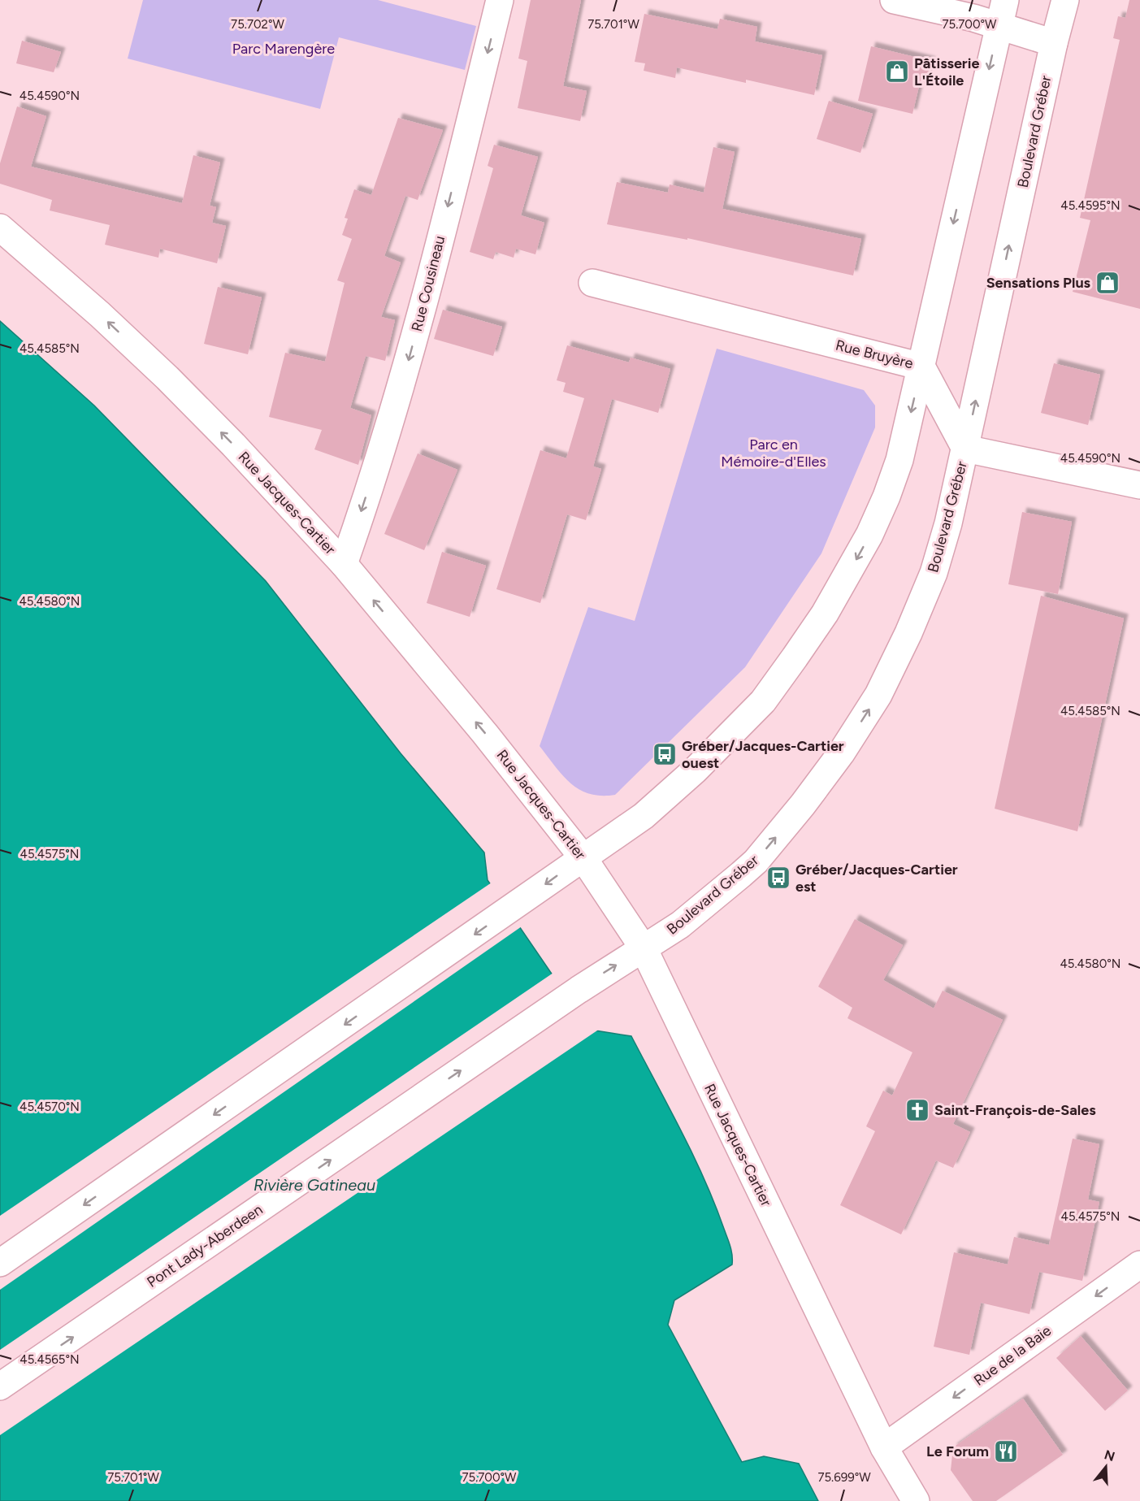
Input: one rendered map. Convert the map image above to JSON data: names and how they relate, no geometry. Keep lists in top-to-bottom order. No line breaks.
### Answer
{"streets":{"main road":["Boulevard Gréber","Rue Cousineau","Rue Bruyère","Rue Jacques-Cartier","Pont Lady-Aberdeen","Rue de la Baie"]},"crossings":[["Boulevard Gréber","Rue Bruyère"],["Boulevard Gréber","Rue Jacques-Cartier"],["Boulevard Gréber","Pont Lady-Aberdeen"],["Rue Cousineau","Rue Jacques-Cartier"],["Rue Jacques-Cartier","Rue de la Baie"]],"one_way":["Rue Cousineau","Rue Jacques-Cartier","Rue de la Baie"],"water":["Rivière Gatineau"],"parks":["Parc Marengère","Parc en Mémoire-d'Elles"],"places":{"shop":["Pâtisserie L'Étoile","Sensations Plus"],"bus stop":["Gréber/Jacques-Cartier ouest","Gréber/Jacques-Cartier est"],"church":["Saint-François-de-Sales"],"restaurant":["Le Forum"]},"north":"top","coordinates":["75.702°W","75.701°W","75.700°W","45.4590°N","45.4595°N","45.4585°N","45.4580°N","45.4575°N","45.4570°N","45.4565°N","75.699°W"]}
